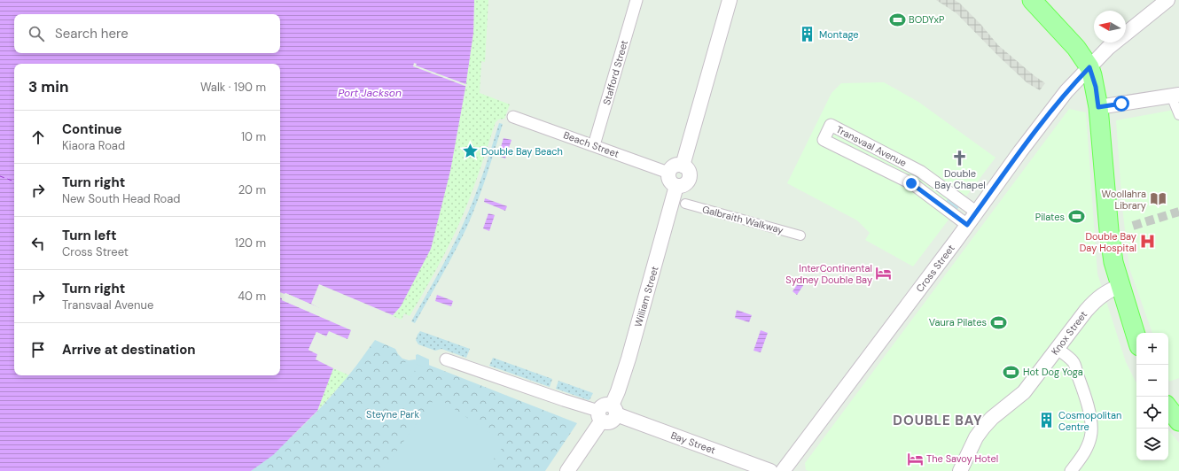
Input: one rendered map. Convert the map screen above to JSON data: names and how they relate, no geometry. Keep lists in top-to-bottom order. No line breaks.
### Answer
{"streets":{"street":["Stafford Street","Beach Street","Transvaal Avenue","Galbraith Walkway","Cross Street","William Street","Knox Street","Bay Street"]},"crossings":[["Stafford Street","Beach Street"],["Beach Street","William Street"],["Transvaal Avenue","Cross Street"],["William Street","Bay Street"]],"districts":["DOUBLE BAY"],"water":["Port Jackson"],"parks":["Steyne Park"],"places":{"sports":["BODYxP","Pilates","Vaura Pilates","Hot Dog Yoga"],"building":["Montage","Cosmopolitan Centre"],"place":["Double Bay Beach"],"church":["Double Bay Chapel"],"library":["Woollahra Library"],"hospital":["Double Bay Day Hospital"],"hotel":["InterContinental Sydney Double Bay","The Savoy Hotel"]},"north":"left","page":{"search":"Search here","heading":["3 min","Walk · 190 m"],"list":[["Continue","Kiaora Road","10 m"],["Turn right","New South Head Road","20 m"],["Turn left","Cross Street","120 m"],["Turn right","Transvaal Avenue","40 m"],"Arrive at destination"],"map_buttons":["+","−"]}}
